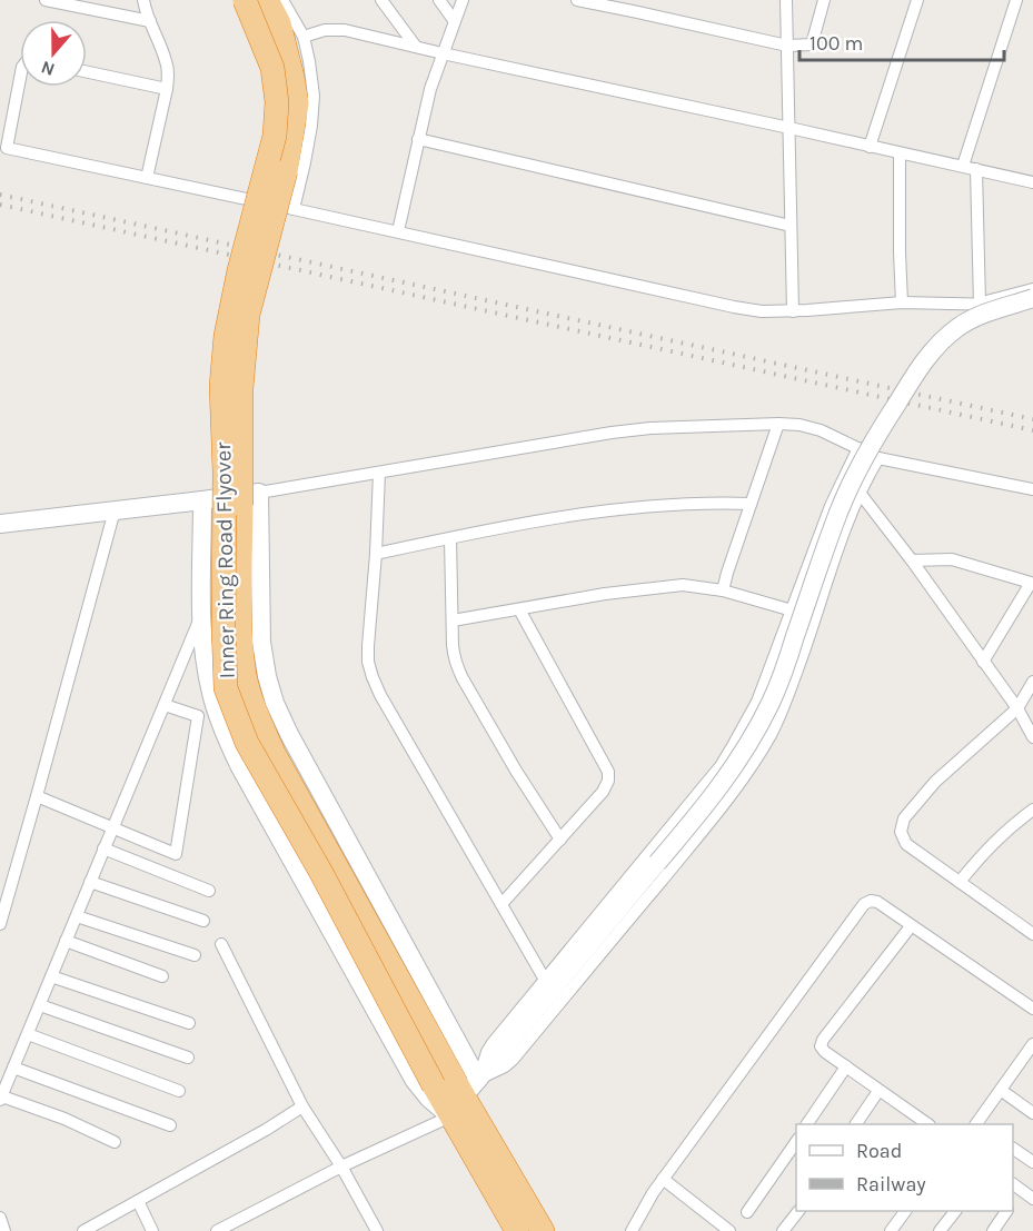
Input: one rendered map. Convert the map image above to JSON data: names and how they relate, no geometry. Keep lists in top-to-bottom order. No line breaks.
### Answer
{"streets":{"highway":["Inner Ring Road Flyover"]},"legend":["Road","Railway"],"scale_bar":"100 m","north":"bottom"}
